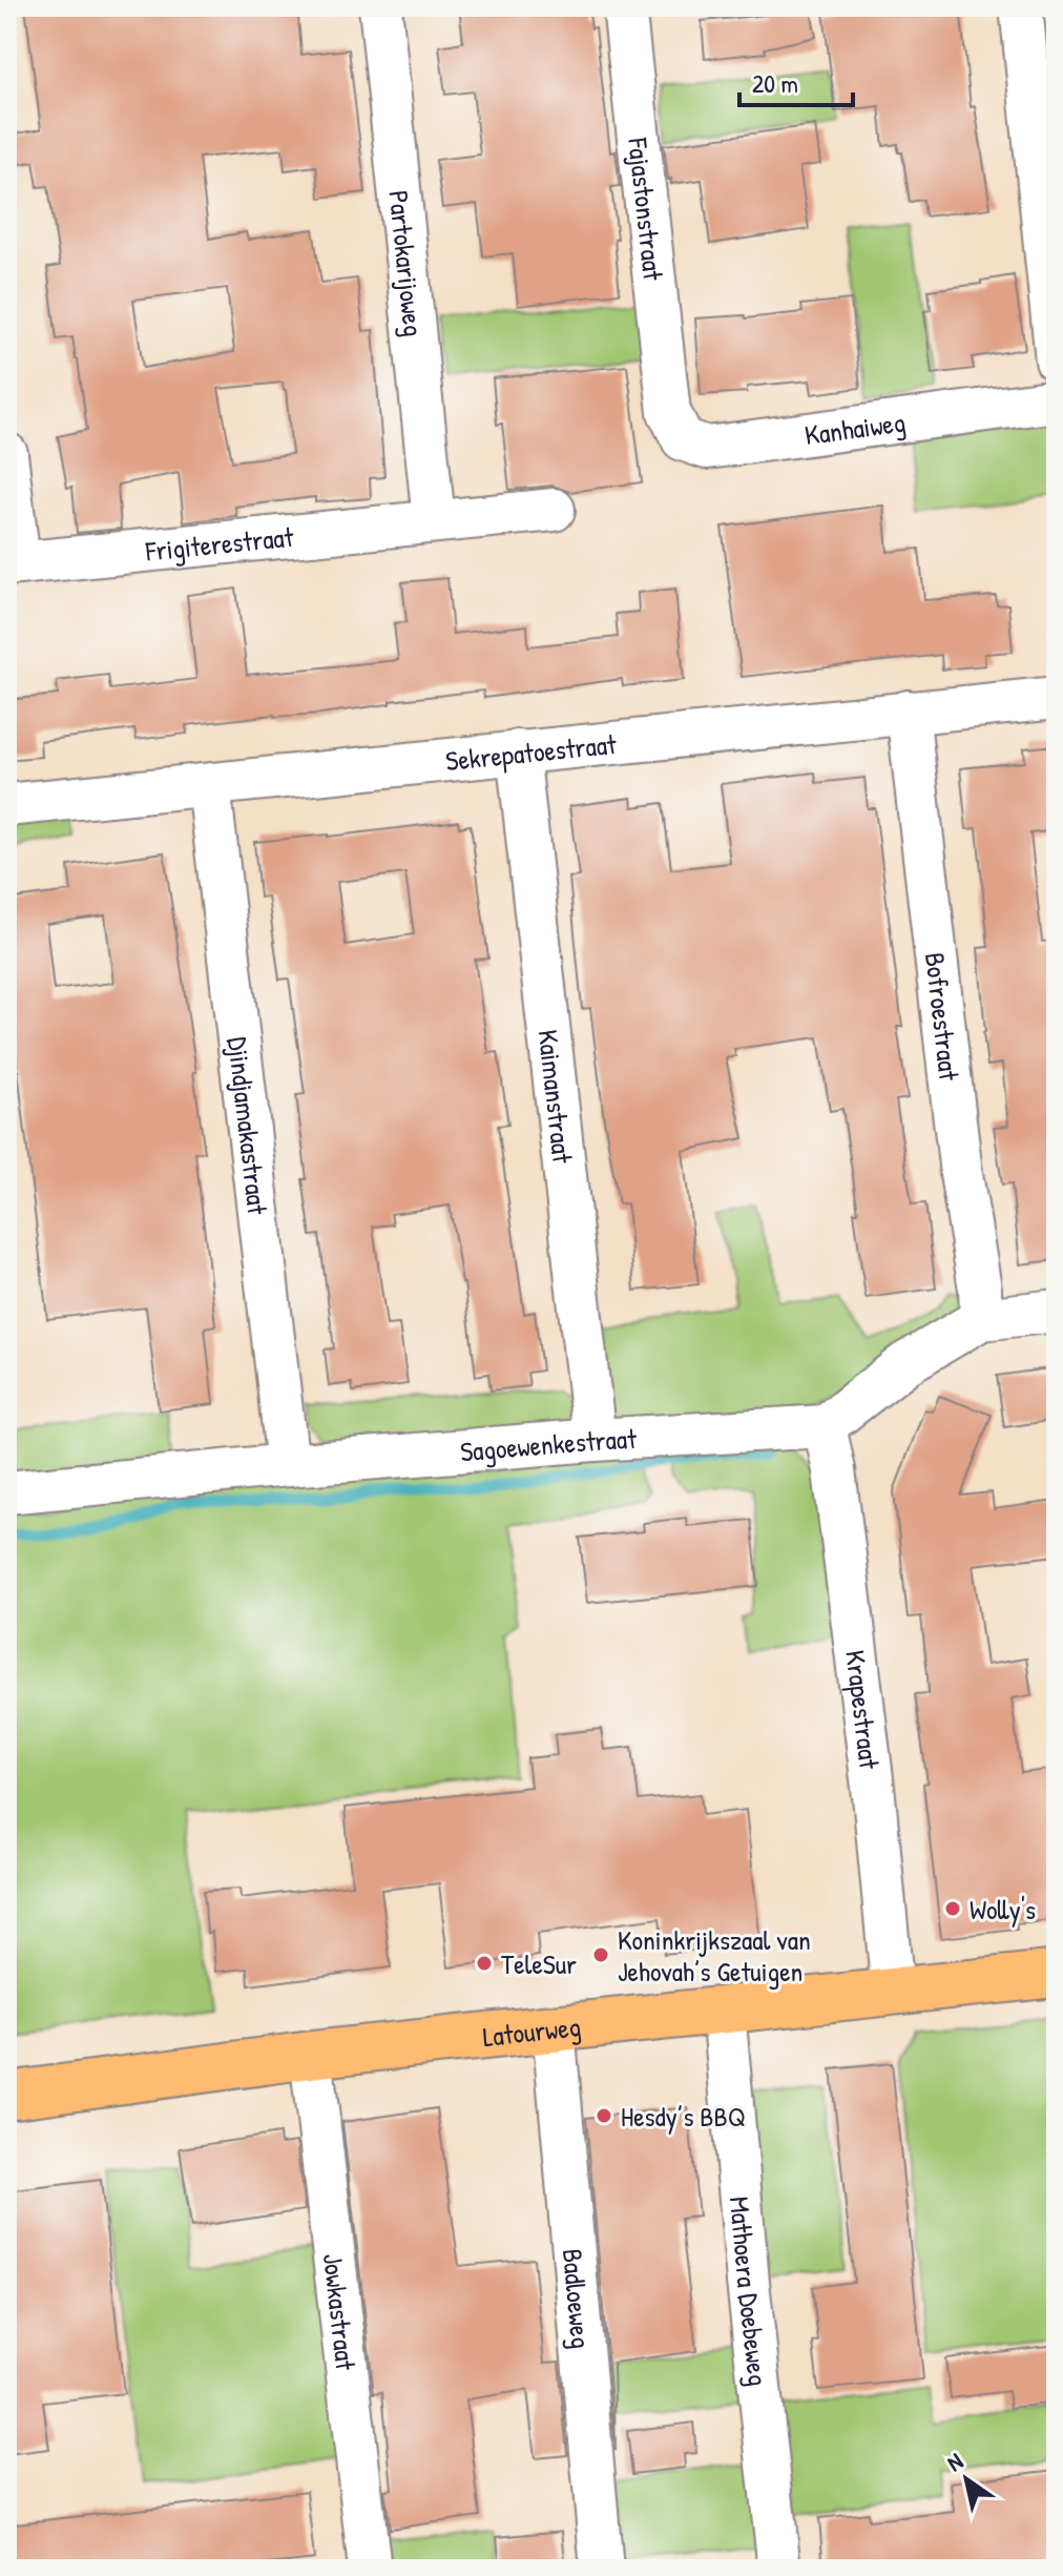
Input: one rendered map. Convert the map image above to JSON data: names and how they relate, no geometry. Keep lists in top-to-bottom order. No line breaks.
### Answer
{"streets":{"main road":["Latourweg"],"street":["Fajastonstraat","Partokarijoweg","Kanhaiweg","Frigiterestraat","Sekrepatoestraat","Bofroestraat","Kaimanstraat","Djindjamakastraat","Sagoewenkestraat","Krapestraat","Mathoera Doebeweg","Badloeweg","Jowkastraat"]},"crossings":[["Fajastonstraat","Kanhaiweg"],["Partokarijoweg","Frigiterestraat"],["Sekrepatoestraat","Bofroestraat"],["Sekrepatoestraat","Kaimanstraat"],["Sekrepatoestraat","Djindjamakastraat"],["Kaimanstraat","Sagoewenkestraat"],["Djindjamakastraat","Sagoewenkestraat"],["Sagoewenkestraat","Krapestraat"],["Krapestraat","Latourweg"],["Latourweg","Mathoera Doebeweg"],["Latourweg","Badloeweg"],["Latourweg","Jowkastraat"]],"places":["Wolly's","Koninkrijkszaal van Jehovah’s Getuigen","TeleSur","Hesdy’s BBQ"],"scale_bar":"20 m","north":"top left"}
